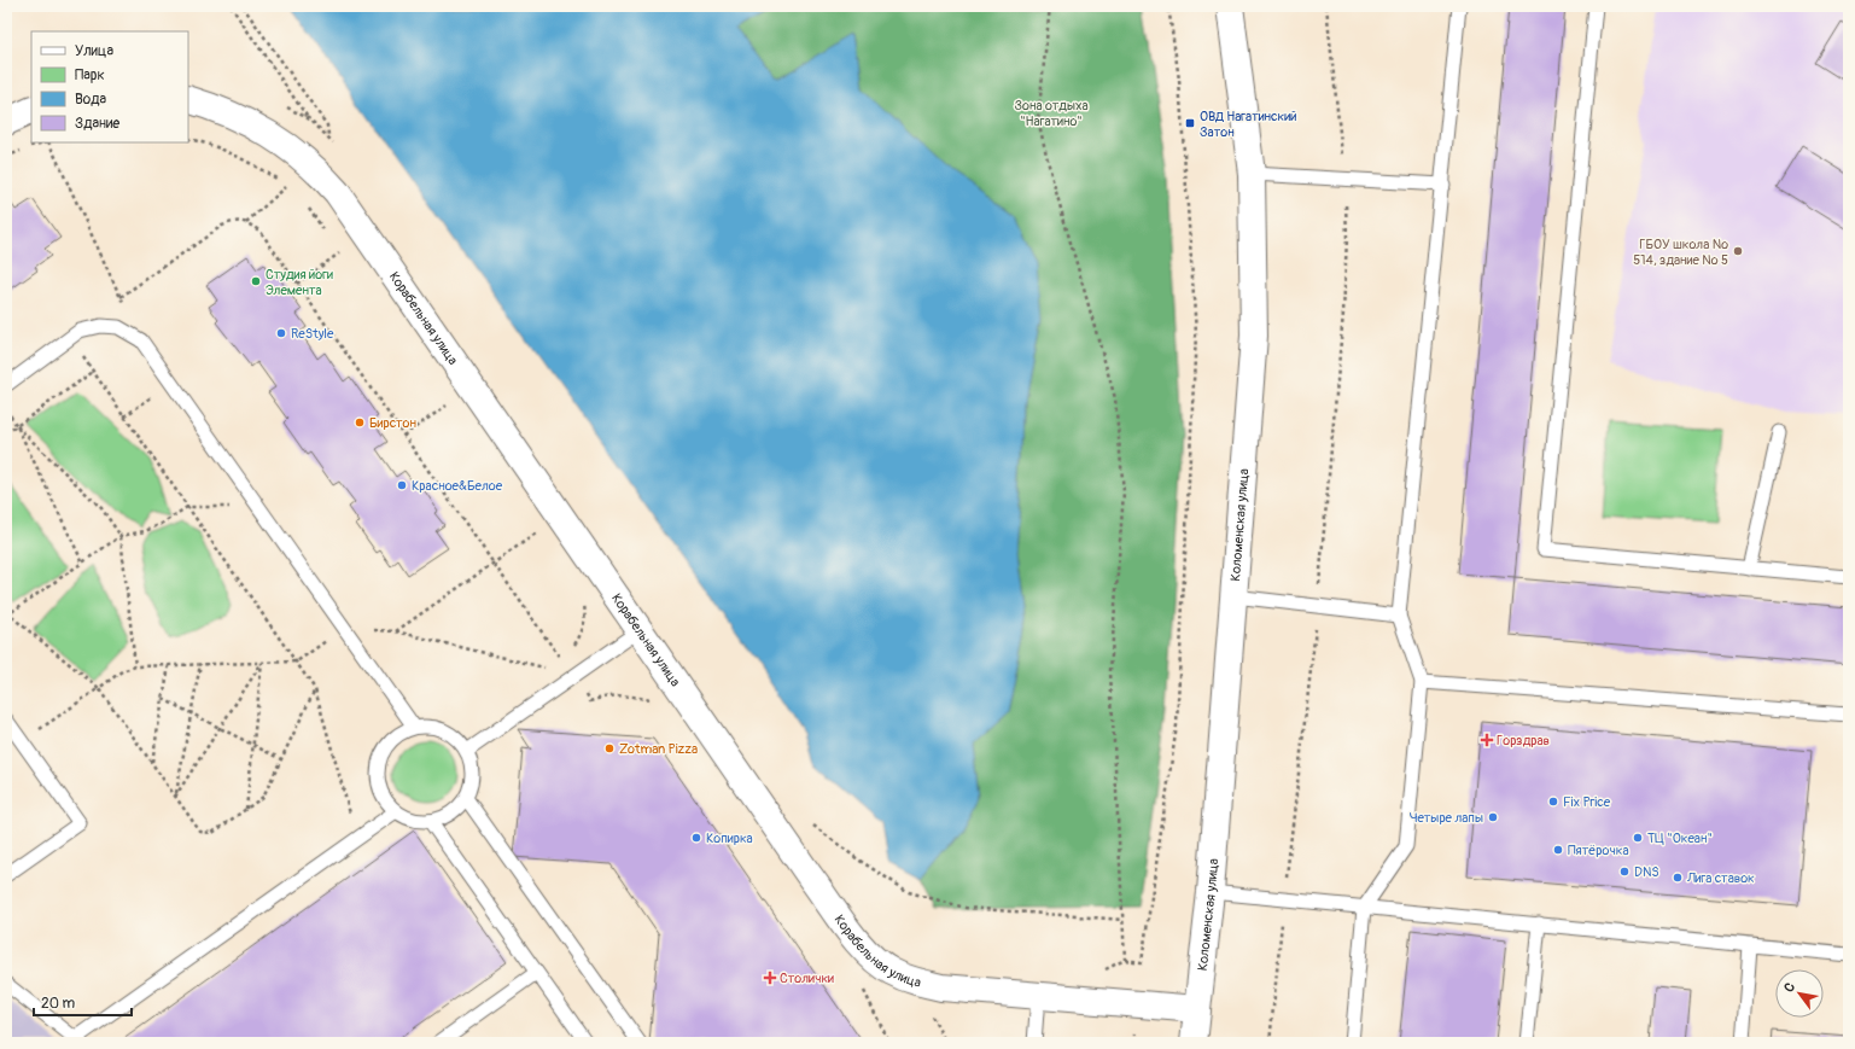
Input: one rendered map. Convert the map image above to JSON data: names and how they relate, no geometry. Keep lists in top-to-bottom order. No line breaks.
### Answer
{"streets":{"street":["Корабельная улица","Коломенская улица"]},"crossings":[["Корабельная улица","Коломенская улица"]],"parks":["Зона отдыха \"Нагатино\""],"places":{"transit":["ОВД Нагатинский Затон"],"other":["ГБОУ школа № 514, здание № 5","Студия йоги Элемента","ReStyle","Бирстон","Красное&Белое","Zotman Pizza","Fix Price","Четыре лапы","Копирка","ТЦ \"Океан\"","Пятёрочка","DNS","Лига ставок"],"health":["Горздрав","Столички"]},"legend":["Улица","Парк","Вода","Здание"],"scale_bar":"20 m","north":"top left"}
